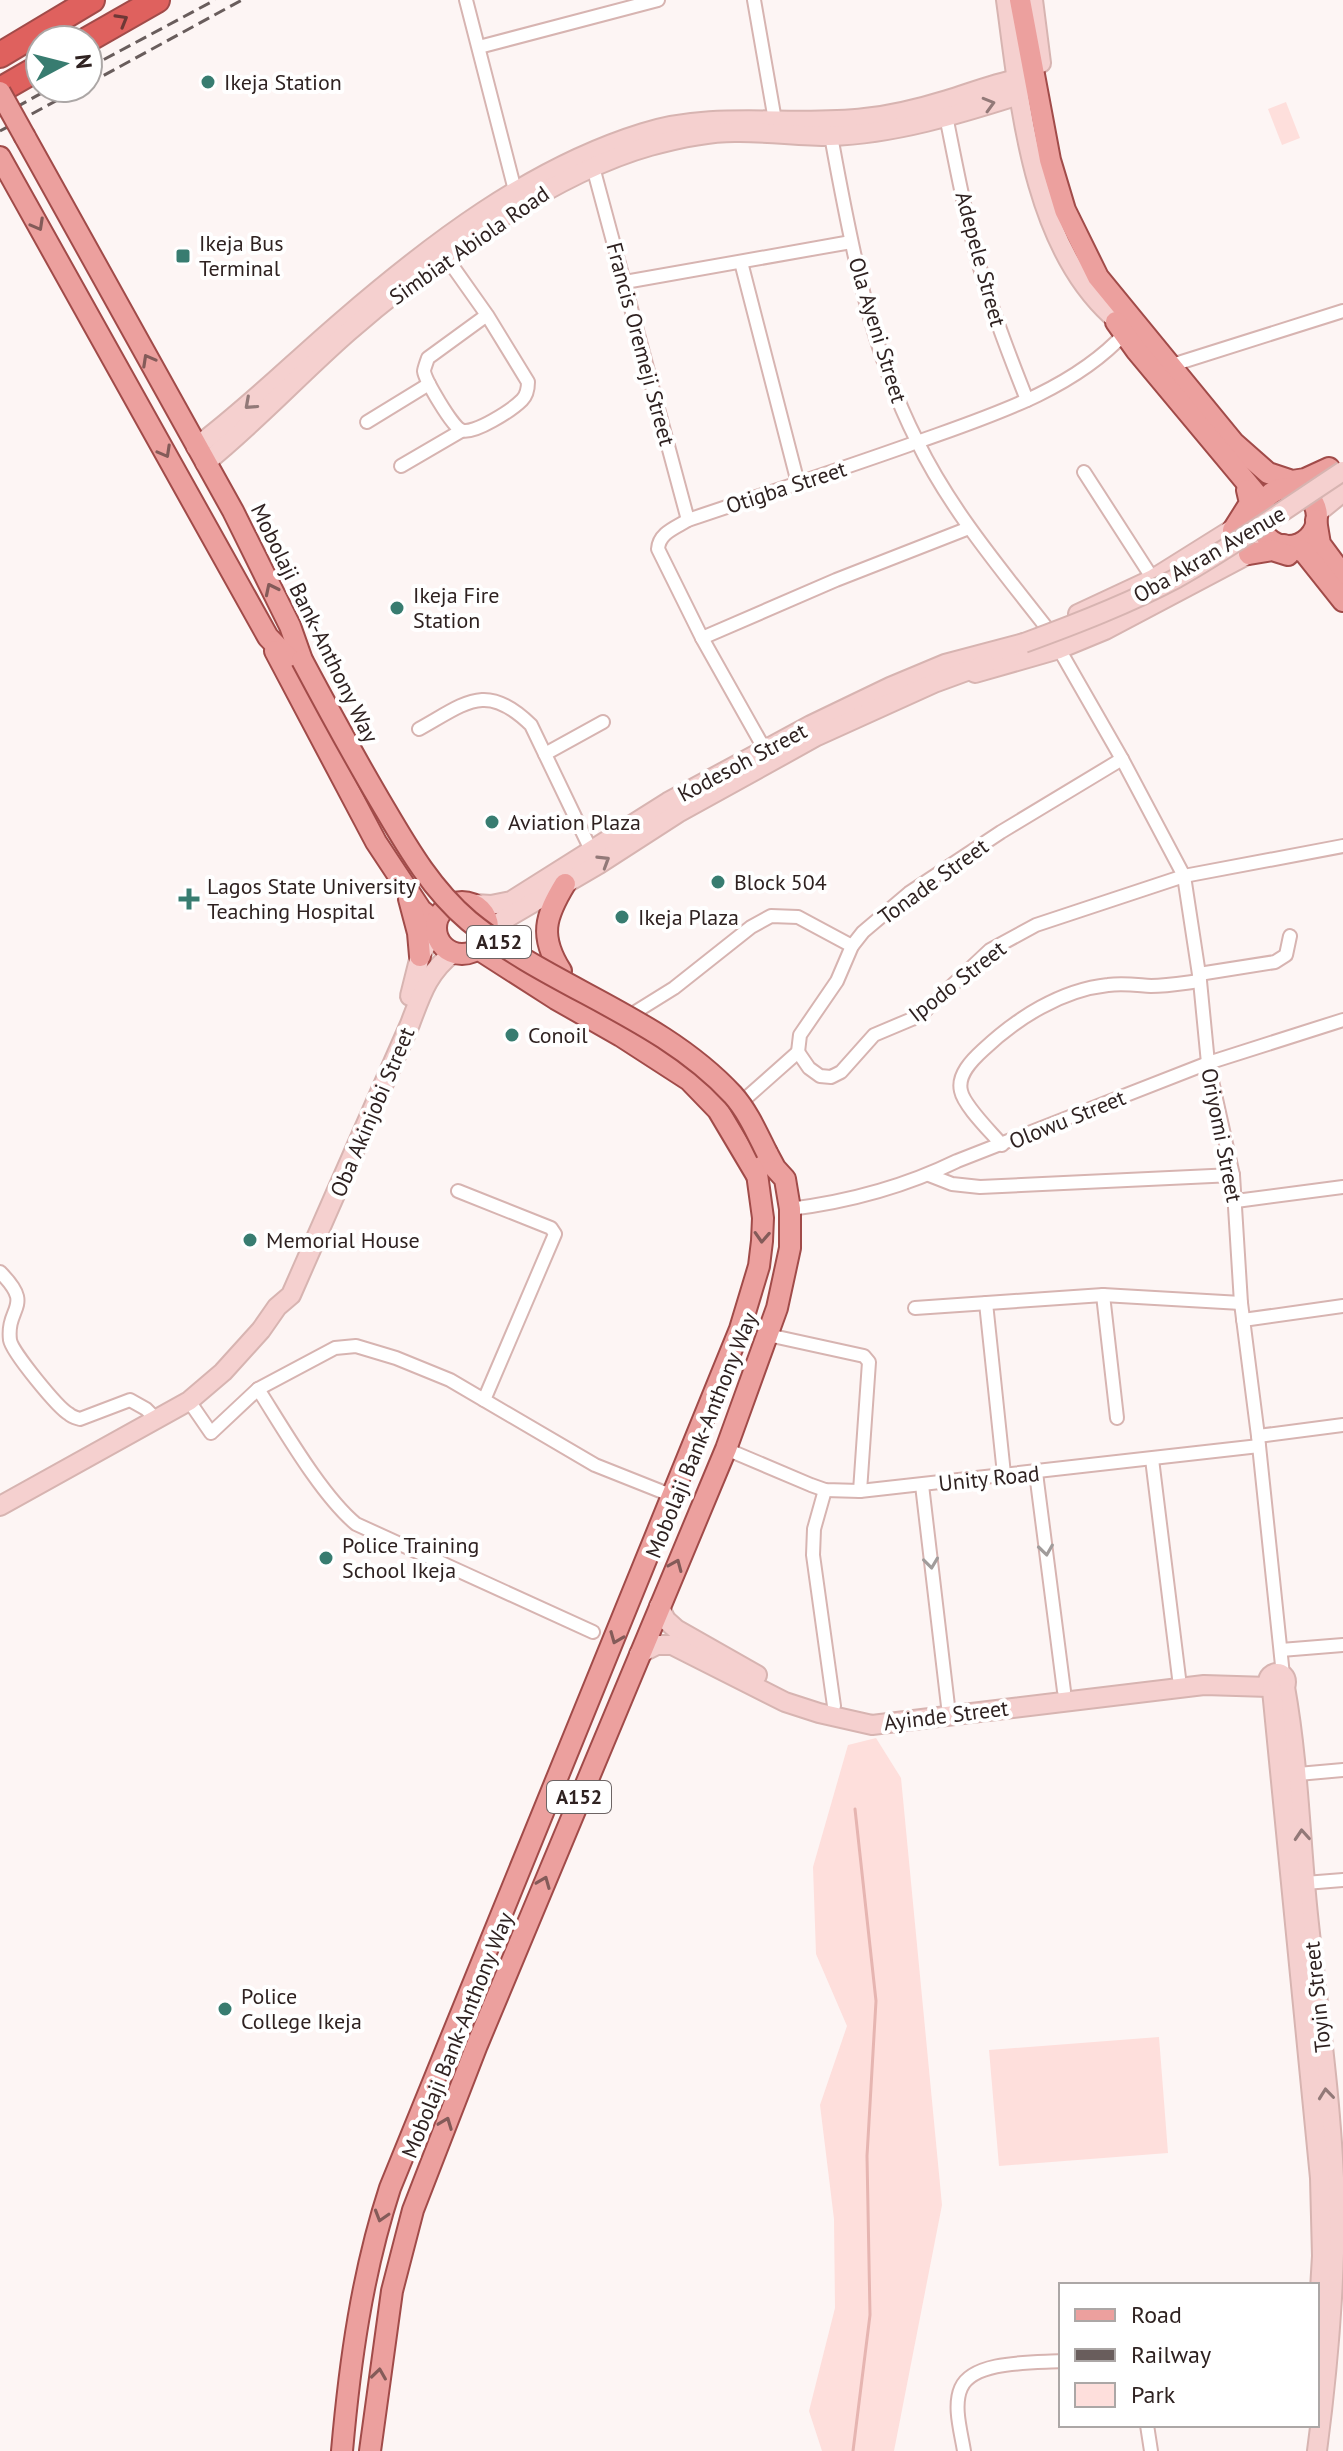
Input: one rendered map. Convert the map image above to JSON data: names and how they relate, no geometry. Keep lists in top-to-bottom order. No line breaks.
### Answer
{"streets":{"main road":["Mobolaji Bank-Anthony Way","A152"],"street":["Simbiat Abiola Road","Adepele Street","Ola Ayeni Street","Francis Oremeji Street","Otigba Street","Oba Akran Avenue","Kodesoh Street","Tonade Street","Ipodo Street","Oba Akinjobi Street","Olowu Street","Oriyomi Street","Unity Road","Ayinde Street","Toyin Street"]},"crossings":[["Simbiat Abiola Road","Adepele Street"],["Simbiat Abiola Road","Ola Ayeni Street"],["Simbiat Abiola Road","Francis Oremeji Street"],["Simbiat Abiola Road","Mobolaji Bank-Anthony Way"],["Adepele Street","Otigba Street"],["Ola Ayeni Street","Otigba Street"],["Francis Oremeji Street","Otigba Street"],["Otigba Street","Kodesoh Street"],["Oba Akran Avenue","Kodesoh Street"],["Mobolaji Bank-Anthony Way","Olowu Street"],["Mobolaji Bank-Anthony Way","Unity Road"],["Mobolaji Bank-Anthony Way","Ayinde Street"],["Kodesoh Street","Oba Akinjobi Street"],["Tonade Street","Ipodo Street"],["Tonade Street","Oriyomi Street"],["Ipodo Street","Oriyomi Street"],["Olowu Street","Oriyomi Street"],["Oriyomi Street","Unity Road"],["Oriyomi Street","Toyin Street"],["Ayinde Street","Toyin Street"]],"places":{"other":["Ikeja Station","Ikeja Fire Station","Aviation Plaza","Block 504","Ikeja Plaza","Conoil","Memorial House","Police Training School Ikeja","Police College Ikeja"],"transit":["Ikeja Bus Terminal"],"health":["Lagos State University Teaching Hospital"]},"legend":["Road","Railway","Park"],"north":"right"}
